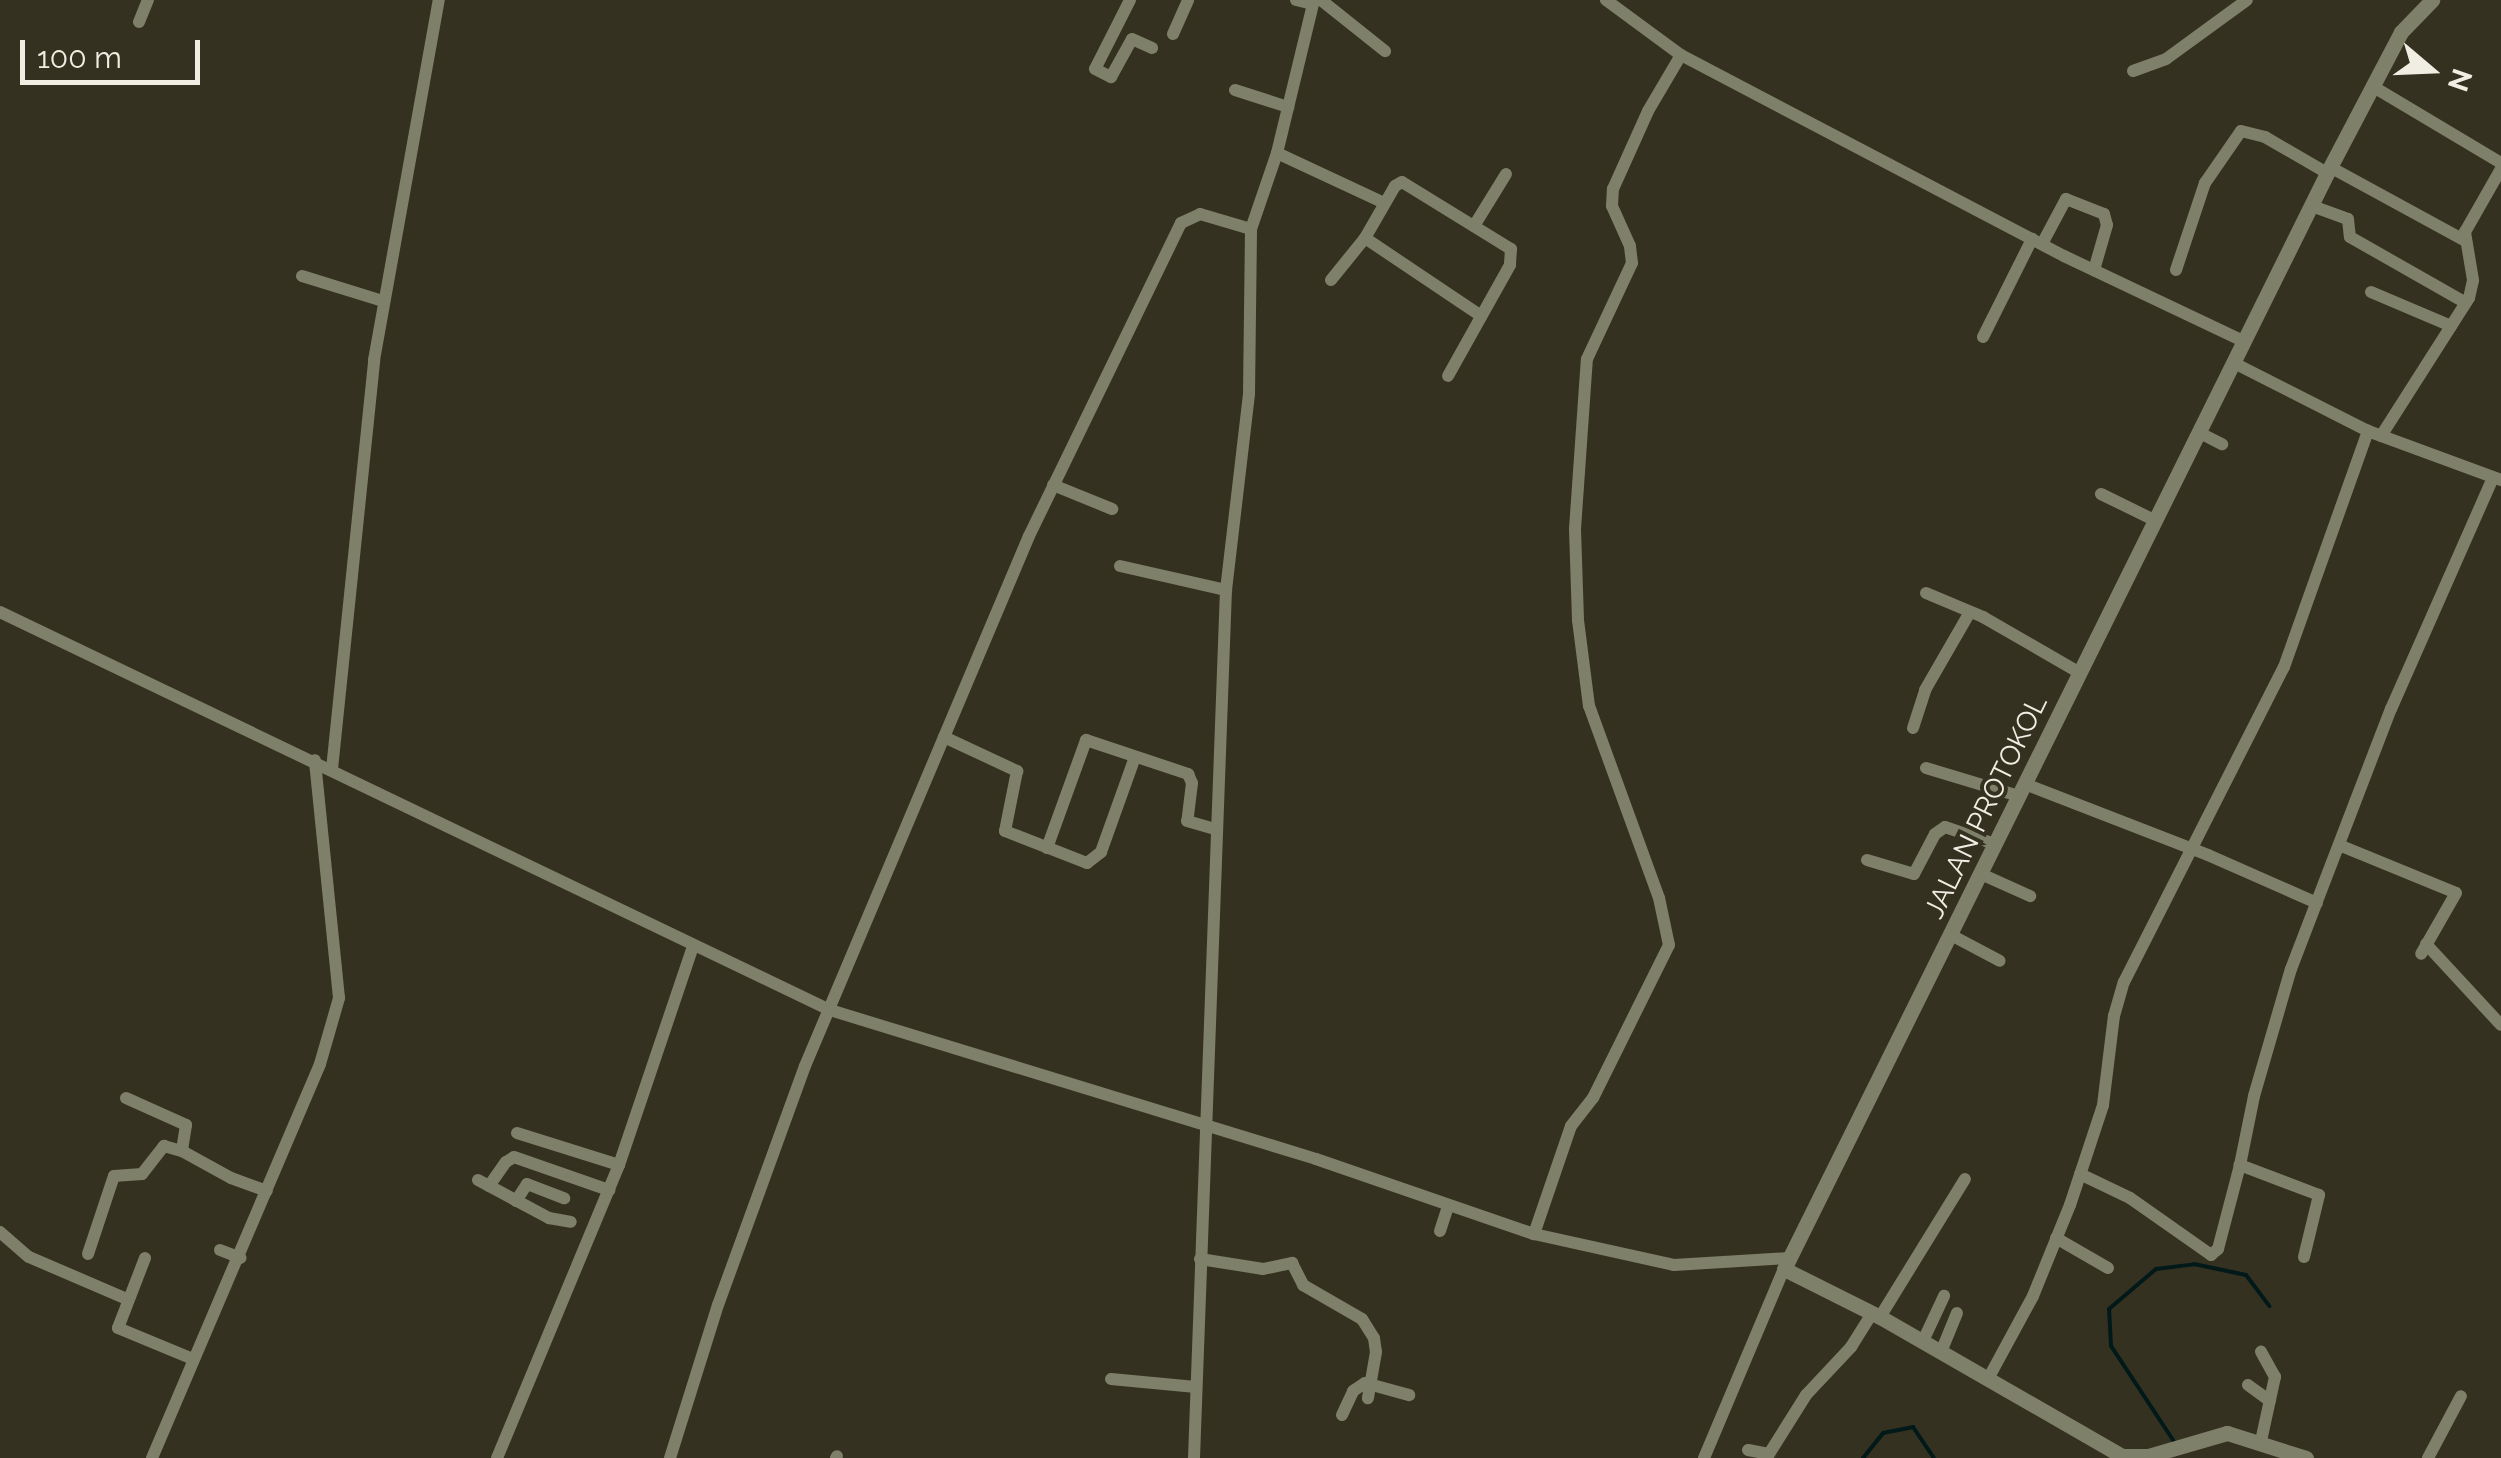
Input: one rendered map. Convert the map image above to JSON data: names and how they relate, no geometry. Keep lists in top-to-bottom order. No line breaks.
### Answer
{"streets":{"street":["JALAN PROTOKOL"]},"scale_bar":"100 m","north":"right"}
